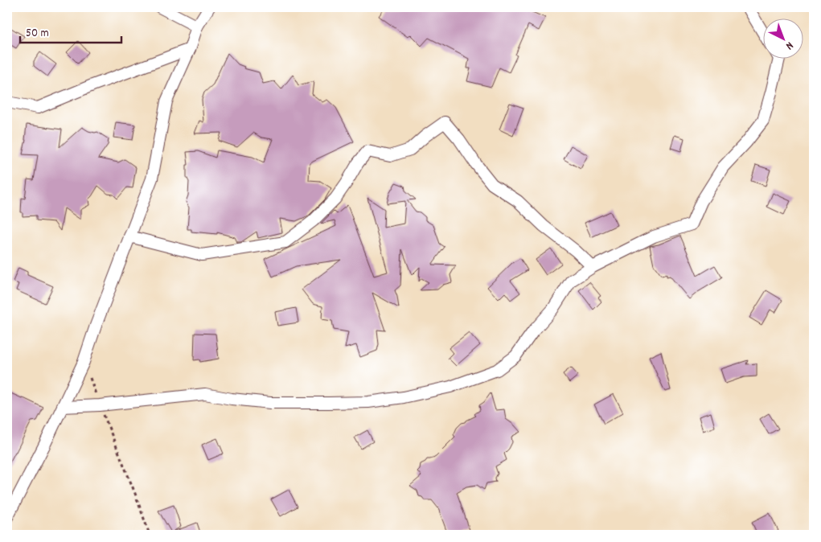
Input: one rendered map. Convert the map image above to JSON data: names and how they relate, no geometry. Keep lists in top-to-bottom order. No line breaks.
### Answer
{"scale_bar":"50 m","north":"bottom right"}
